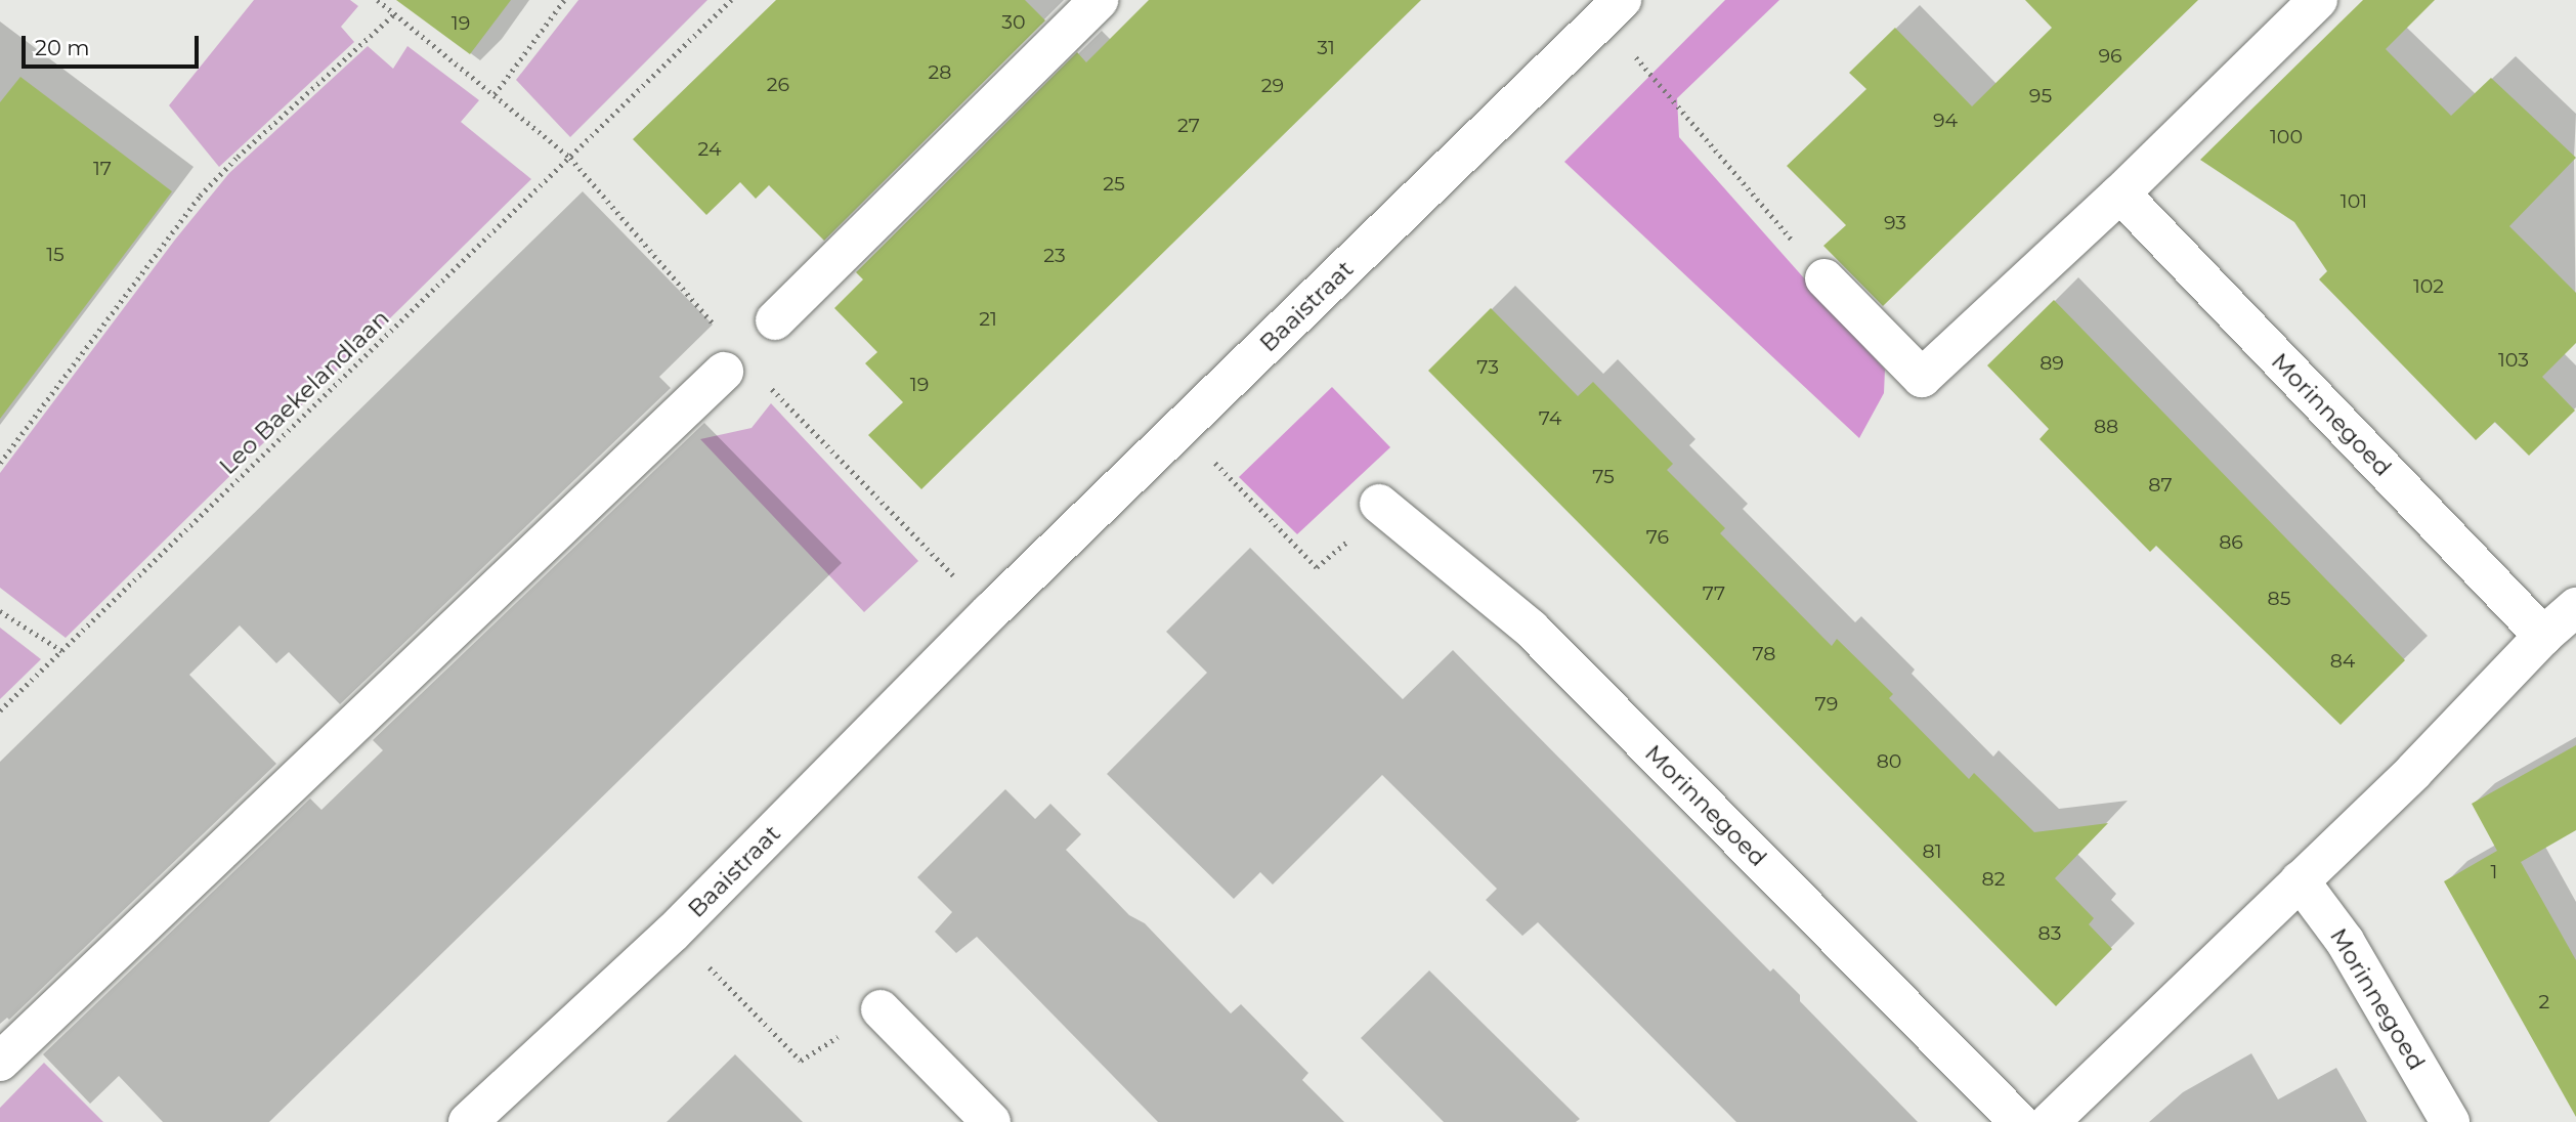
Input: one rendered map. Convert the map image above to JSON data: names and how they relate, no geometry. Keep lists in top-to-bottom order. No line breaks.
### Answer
{"streets":{"street":["Baaistraat","Morinnegoed"],"path":["Leo Baekelandlaan"]},"house_numbers":["30","19","31","96","28","26","29","95","94","27","100","24","17","25","101","93","15","23","102","21","103","89","73","19","74","88","75","87","76","86","77","85","78","84","79","80","81","1","82","83","2"],"scale_bar":"20 m"}
